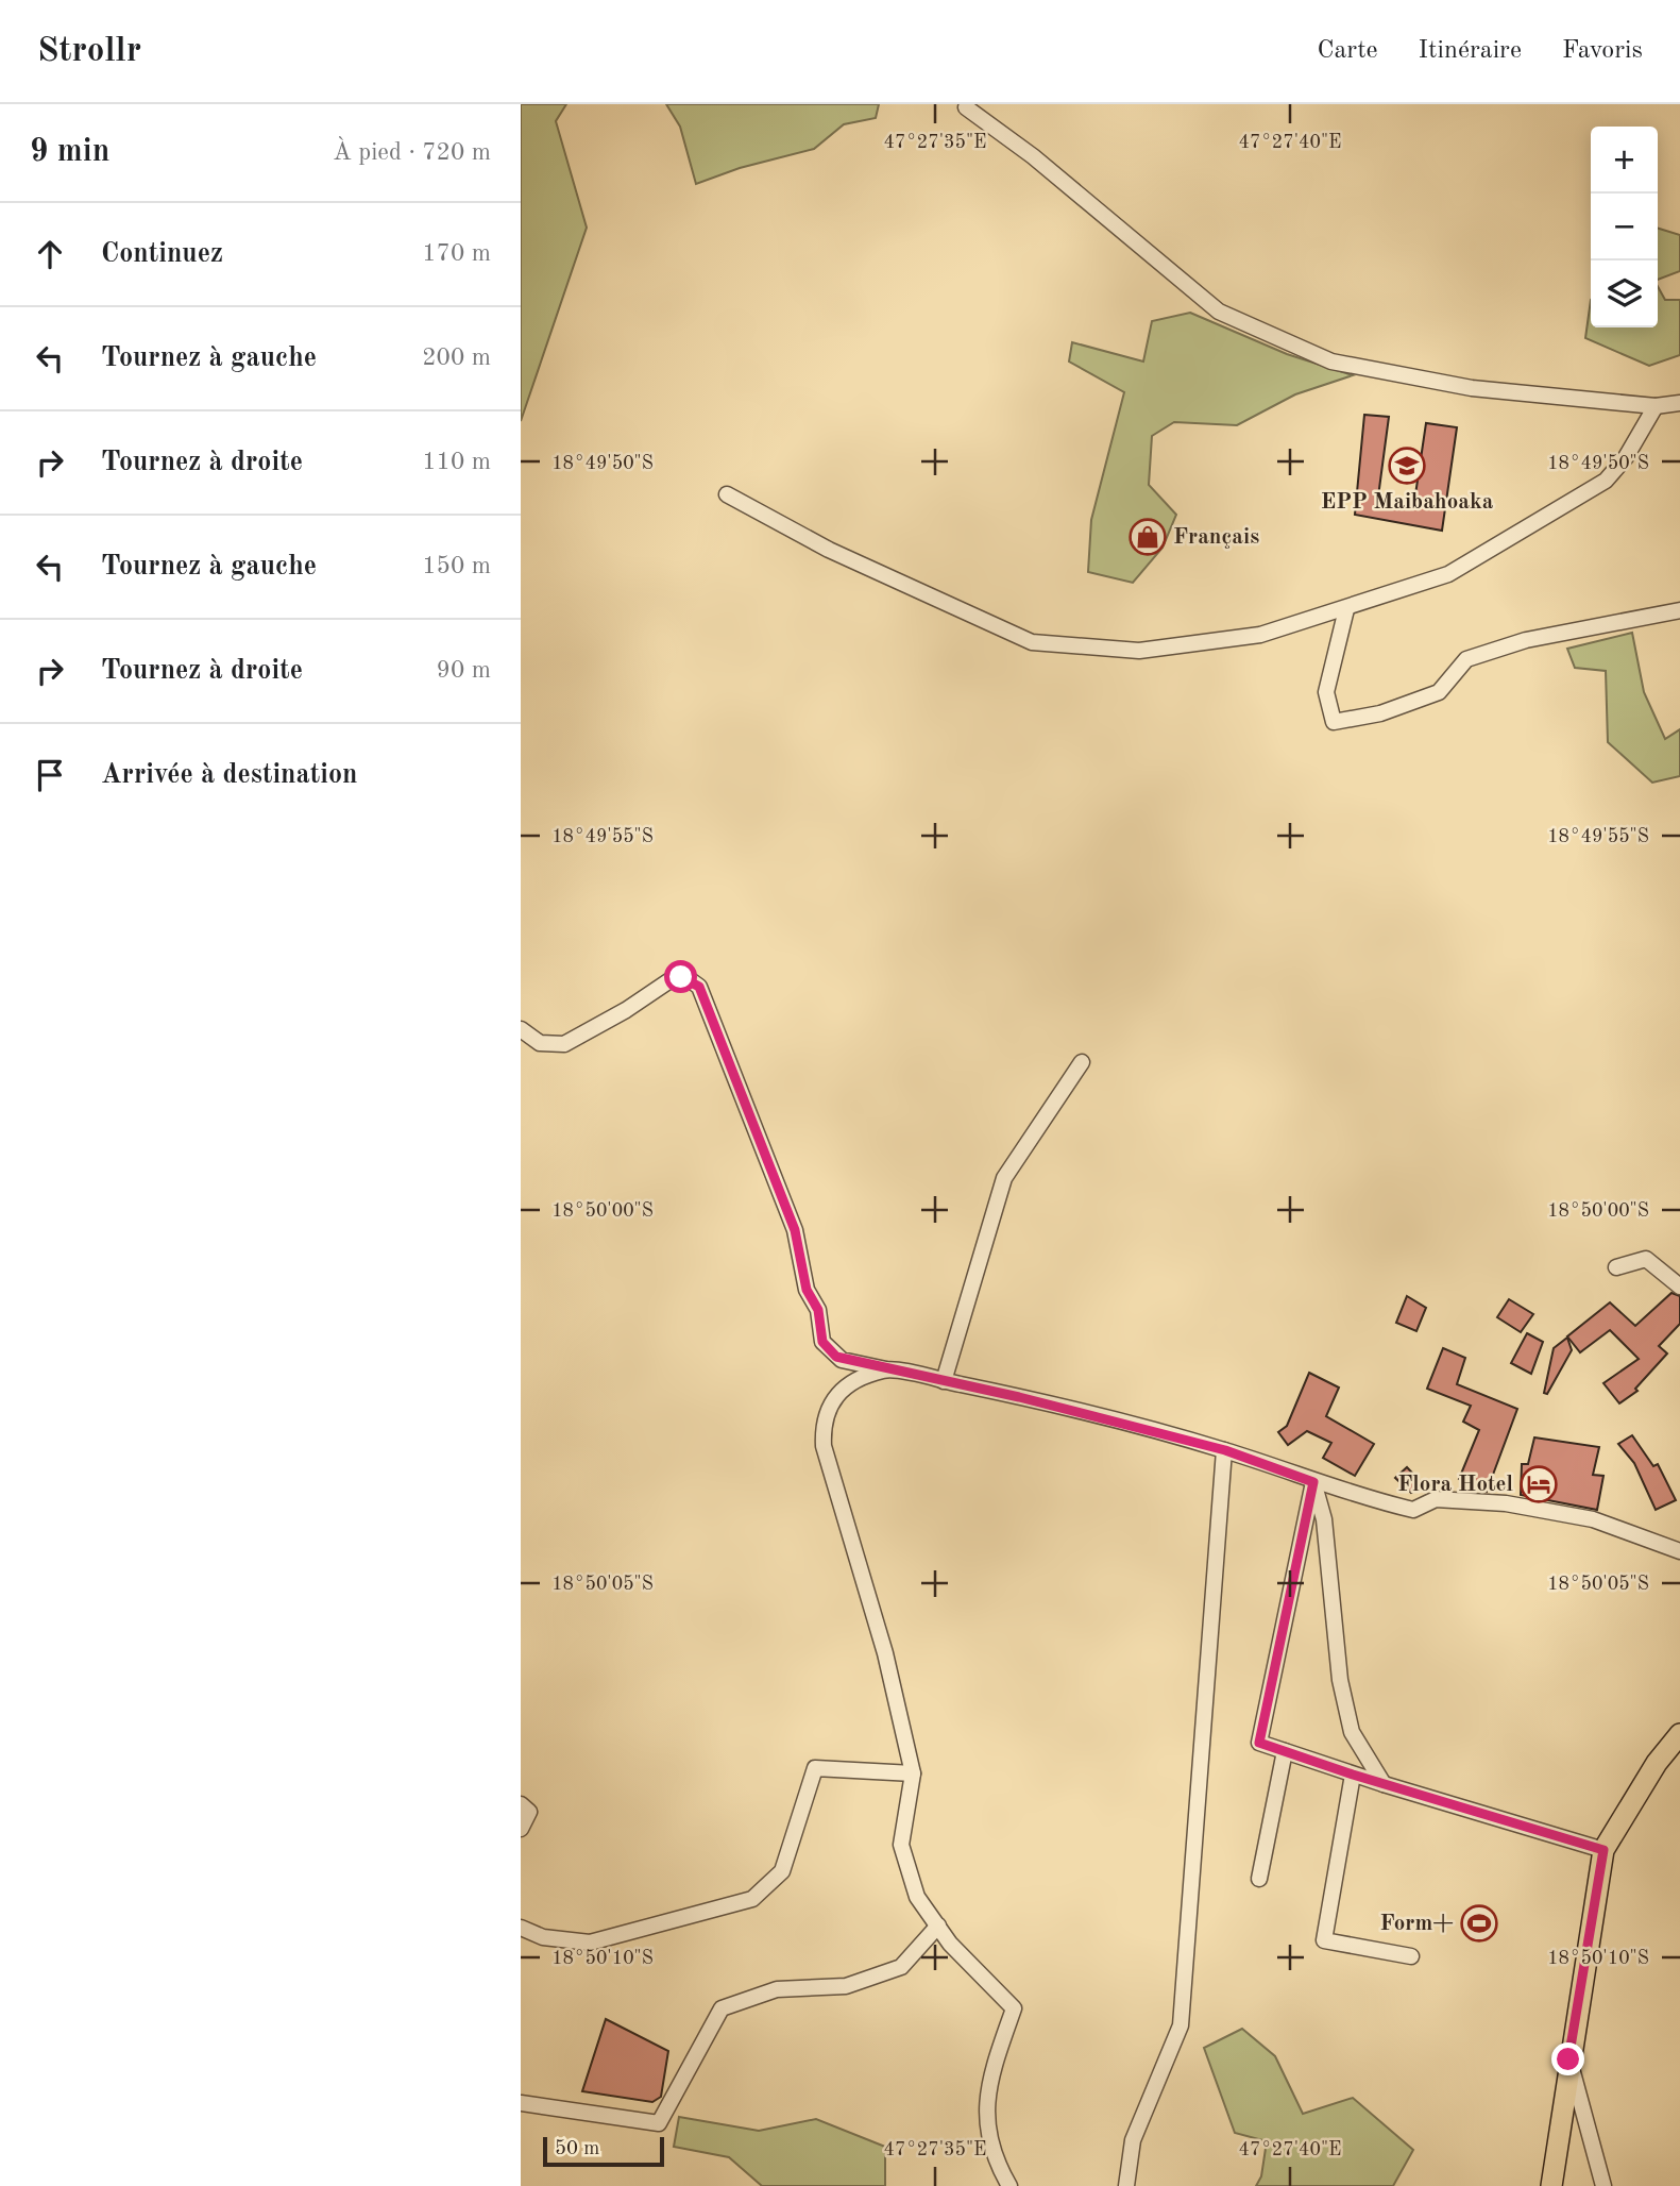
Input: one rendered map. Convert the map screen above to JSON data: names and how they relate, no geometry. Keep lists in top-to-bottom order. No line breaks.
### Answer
{"places":{"school or university":["EPP Maibahoaka"],"shop":["Français"],"hotel":["Flora Hotel"],"sports":["Form+"]},"scale_bar":"50 m","page":{"header":"Strollr","nav":["Carte","Itinéraire","Favoris"],"heading":["9 min","À pied · 720 m"],"map_buttons":["+","−"],"list":[["Continuez","170 m"],["Tournez à gauche","200 m"],["Tournez à droite","110 m"],["Tournez à gauche","150 m"],["Tournez à droite","90 m"],"Arrivée à destination"],"scale":"50 m"},"coordinates":["47°27'35\"E","47°27'40\"E","18°49'50\"S","18°49'55\"S","18°50'00\"S","18°50'05\"S","18°50'10\"S"]}
